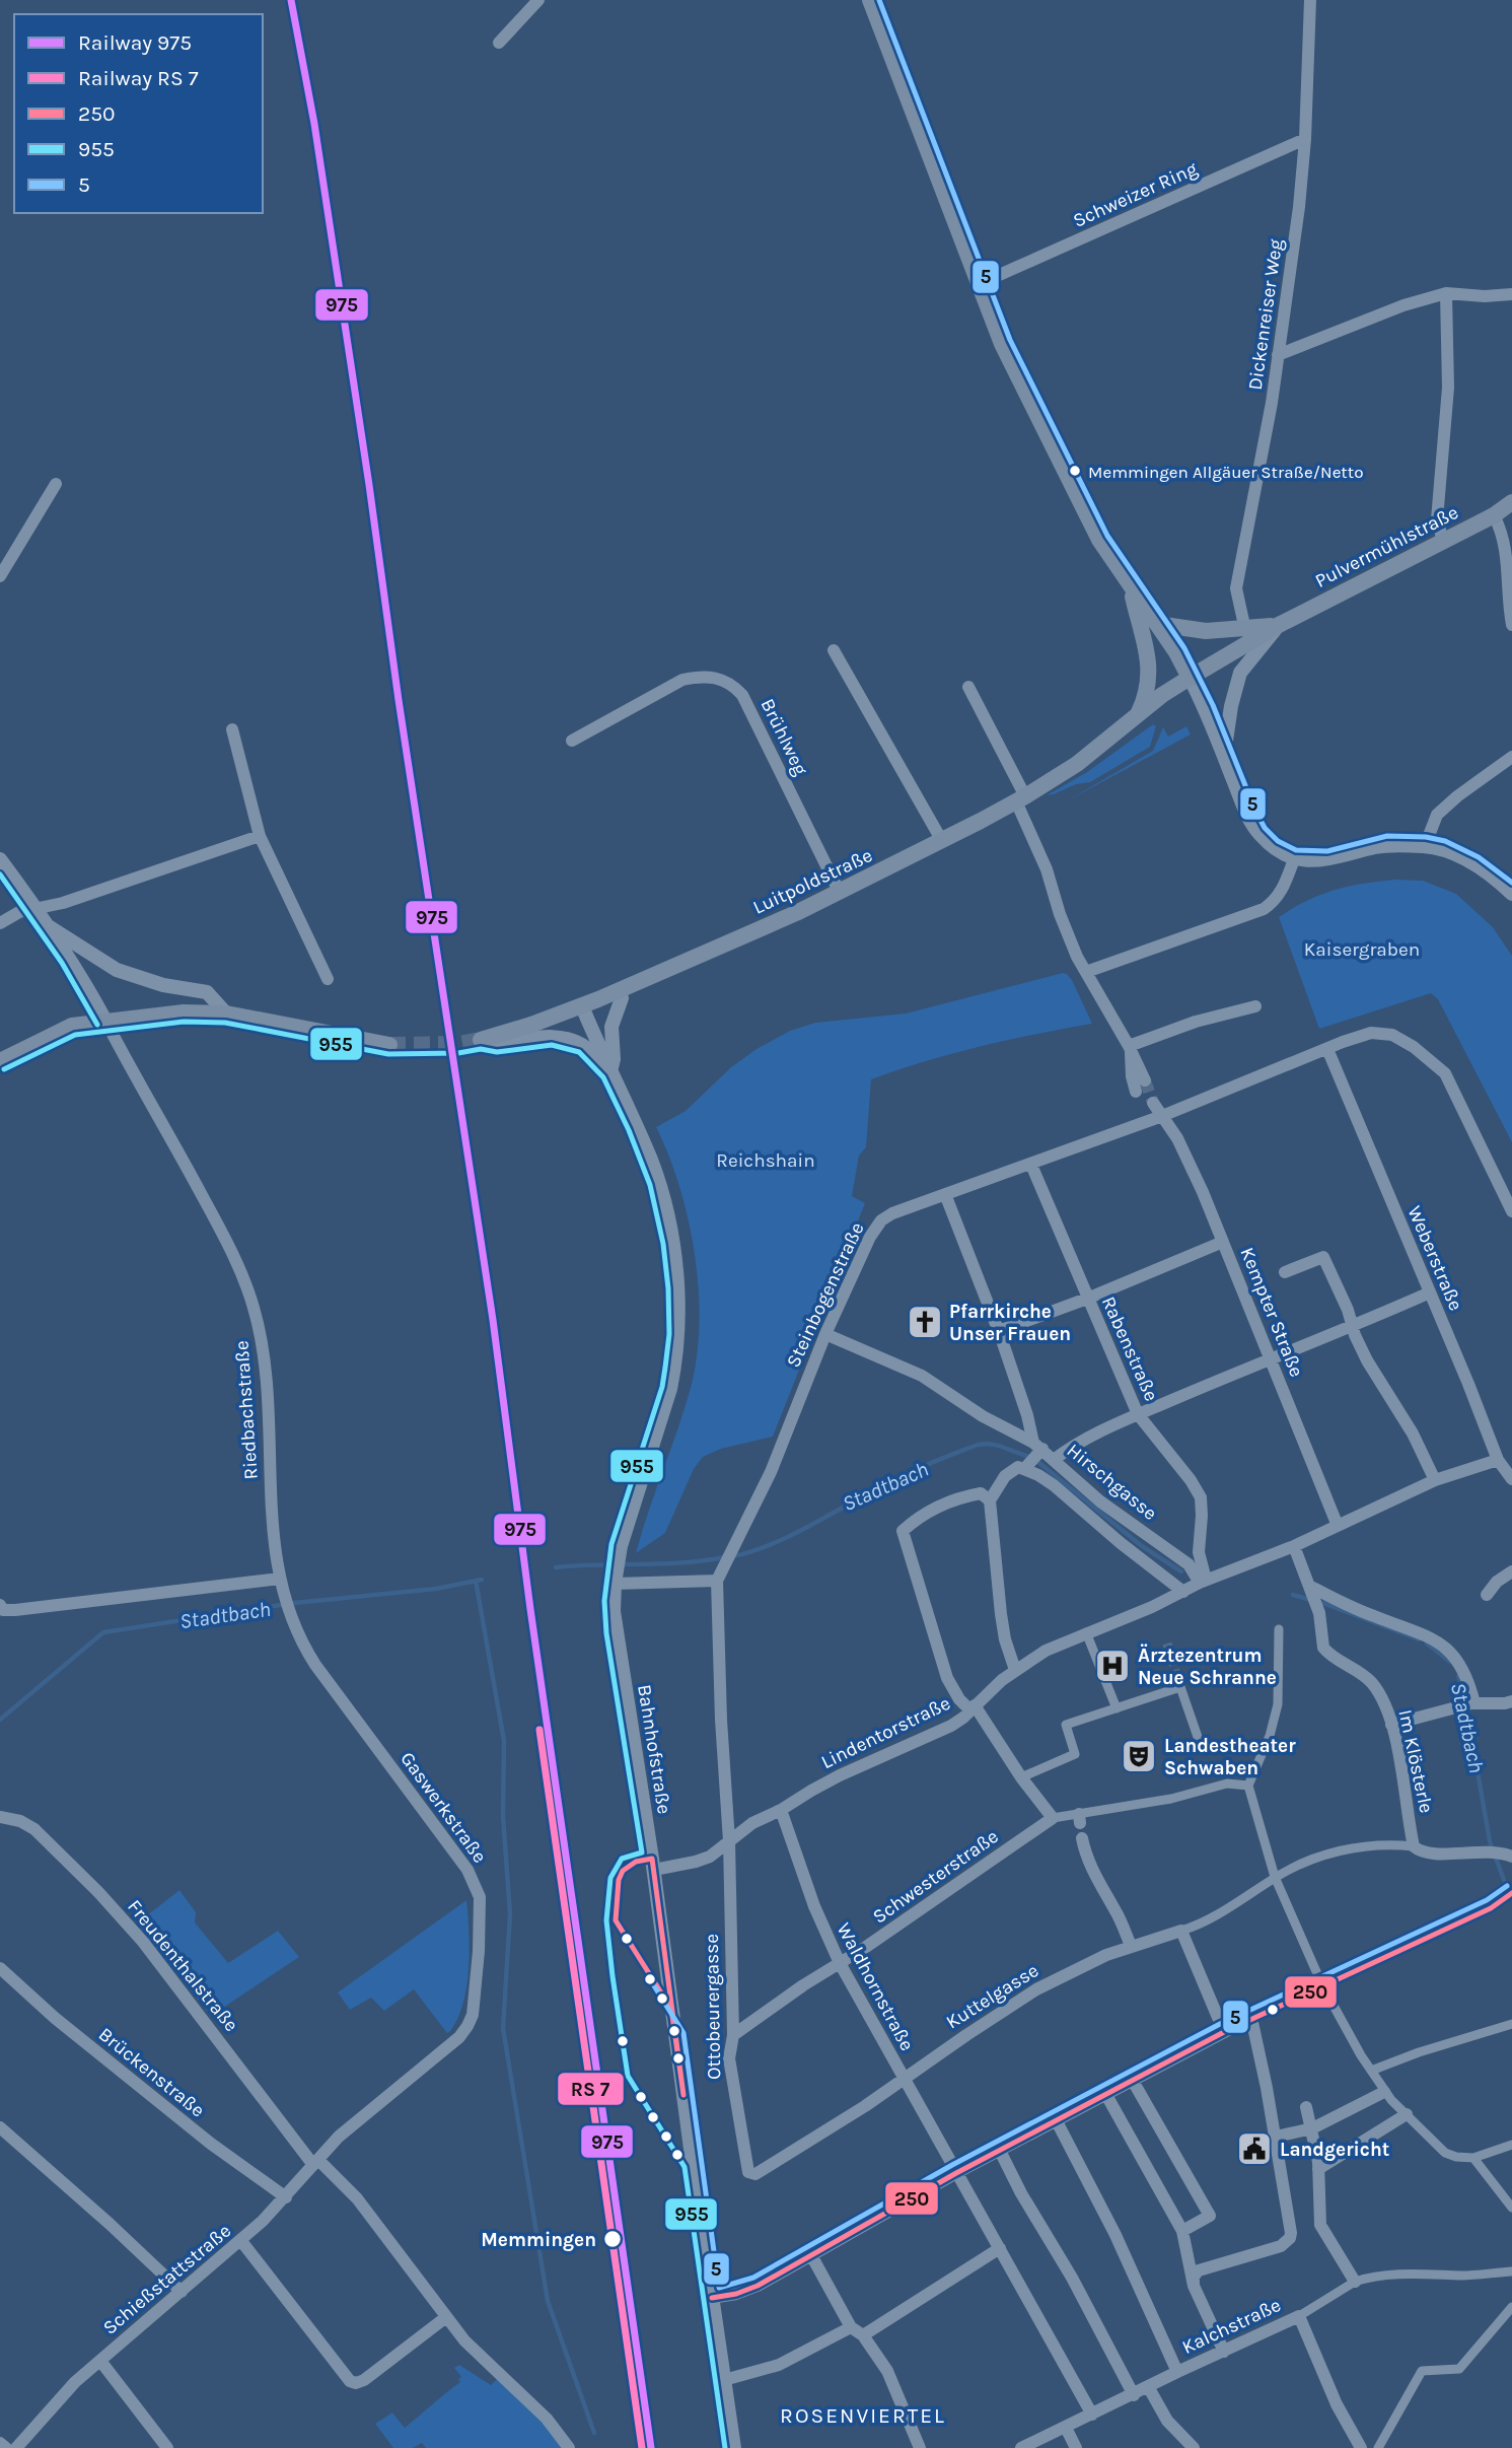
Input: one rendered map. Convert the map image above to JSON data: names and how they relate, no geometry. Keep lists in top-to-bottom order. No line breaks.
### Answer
{"streets":{"main road":["Pulvermühlstraße","Luitpoldstraße"],"street":["Schweizer Ring","Dickenreiser Weg","Brühlweg","Weberstraße","Steinbogenstraße","Kempter Straße","Rabenstraße","Riedbachstraße","Hirschgasse","Lindentorstraße","Bahnhofstraße","Im Klösterle","Gaswerkstraße","Schwesterstraße","Freudenthalstraße","Waldhornstraße","Kuttelgasse","Ottobeurergasse","Brückenstraße","Schießstattstraße","Kalchstraße"]},"crossings":[["Schweizer Ring","Dickenreiser Weg"],["Pulvermühlstraße","Luitpoldstraße"],["Brühlweg","Luitpoldstraße"],["Luitpoldstraße","Kempter Straße"],["Luitpoldstraße","Bahnhofstraße"],["Weberstraße","Steinbogenstraße"],["Weberstraße","Lindentorstraße"],["Steinbogenstraße","Kempter Straße"],["Steinbogenstraße","Rabenstraße"],["Kempter Straße","Lindentorstraße"],["Rabenstraße","Hirschgasse"],["Rabenstraße","Lindentorstraße"],["Riedbachstraße","Gaswerkstraße"],["Hirschgasse","Lindentorstraße"],["Lindentorstraße","Bahnhofstraße"],["Lindentorstraße","Im Klösterle"],["Lindentorstraße","Waldhornstraße"],["Lindentorstraße","Ottobeurergasse"],["Im Klösterle","Kuttelgasse"],["Gaswerkstraße","Schießstattstraße"],["Schwesterstraße","Waldhornstraße"],["Schwesterstraße","Ottobeurergasse"],["Freudenthalstraße","Schießstattstraße"],["Waldhornstraße","Kuttelgasse"],["Waldhornstraße","Kalchstraße"],["Kuttelgasse","Ottobeurergasse"],["Brückenstraße","Schießstattstraße"]],"districts":["ROSENVIERTEL"],"water":["Stadtbach"],"parks":["Kaisergraben","Reichshain"],"places":{"other":["Memmingen Allgäuer Straße/Netto","Memmingen"],"church":["Pfarrkirche Unser Frauen"],"hospital":["Ärztezentrum Neue Schranne"],"theatre":["Landestheater Schwaben"],"public building":["Landgericht"]},"lines":["rail line 975","transit line 5","transit line 955","transit line 250"],"legend":["Railway 975","Railway RS 7","250","955","5"]}
